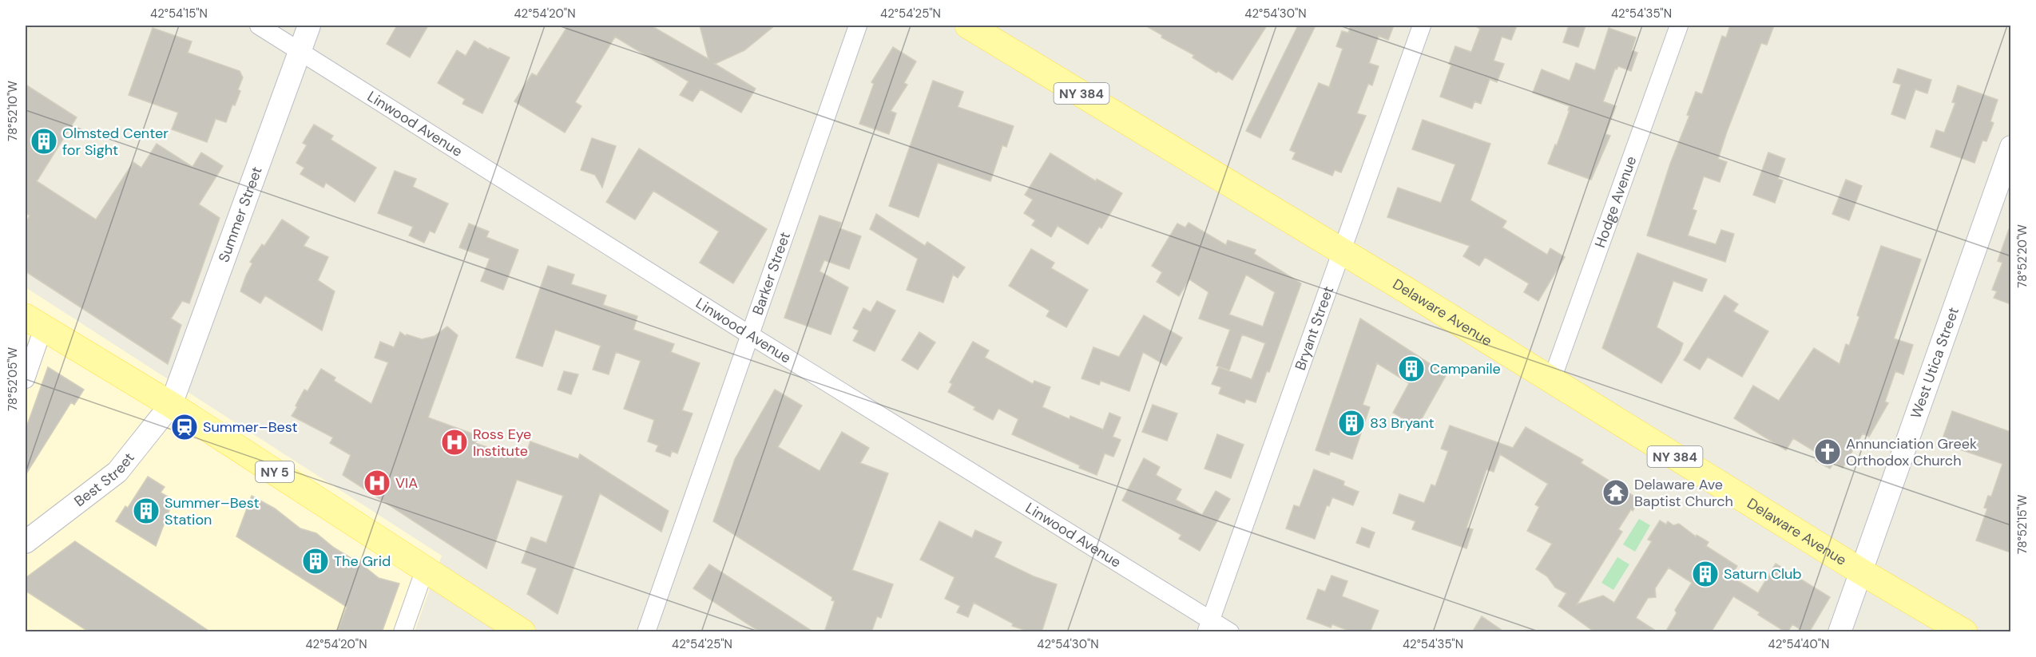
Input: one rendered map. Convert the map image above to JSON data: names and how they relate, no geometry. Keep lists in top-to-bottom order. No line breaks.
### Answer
{"streets":{"main road":["NY 384","Delaware Avenue","NY 5"],"street":["Linwood Avenue","Hodge Avenue","Summer Street","Barker Street","Bryant Street","West Utica Street","Best Street"]},"crossings":[["Linwood Avenue","Summer Street"],["Linwood Avenue","Barker Street"],["Linwood Avenue","Bryant Street"],["Hodge Avenue","Delaware Avenue"],["Summer Street","NY 5"],["Summer Street","Best Street"],["Delaware Avenue","Bryant Street"],["Delaware Avenue","West Utica Street"],["NY 5","Best Street"]],"places":{"building":["Olmsted Center for Sight","Campanile","83 Bryant","Summer–Best Station","The Grid","Saturn Club"],"station":["Summer–Best"],"hospital":["Ross Eye Institute","VIA"],"church":["Annunciation Greek Orthodox Church"],"temple":["Delaware Ave Baptist Church"]},"coordinates":["42°54'15\"N","42°54'20\"N","42°54'25\"N","42°54'30\"N","42°54'35\"N","78°52'10\"W","78°52'20\"W","78°52'05\"W","78°52'15\"W","42°54'40\"N"]}
